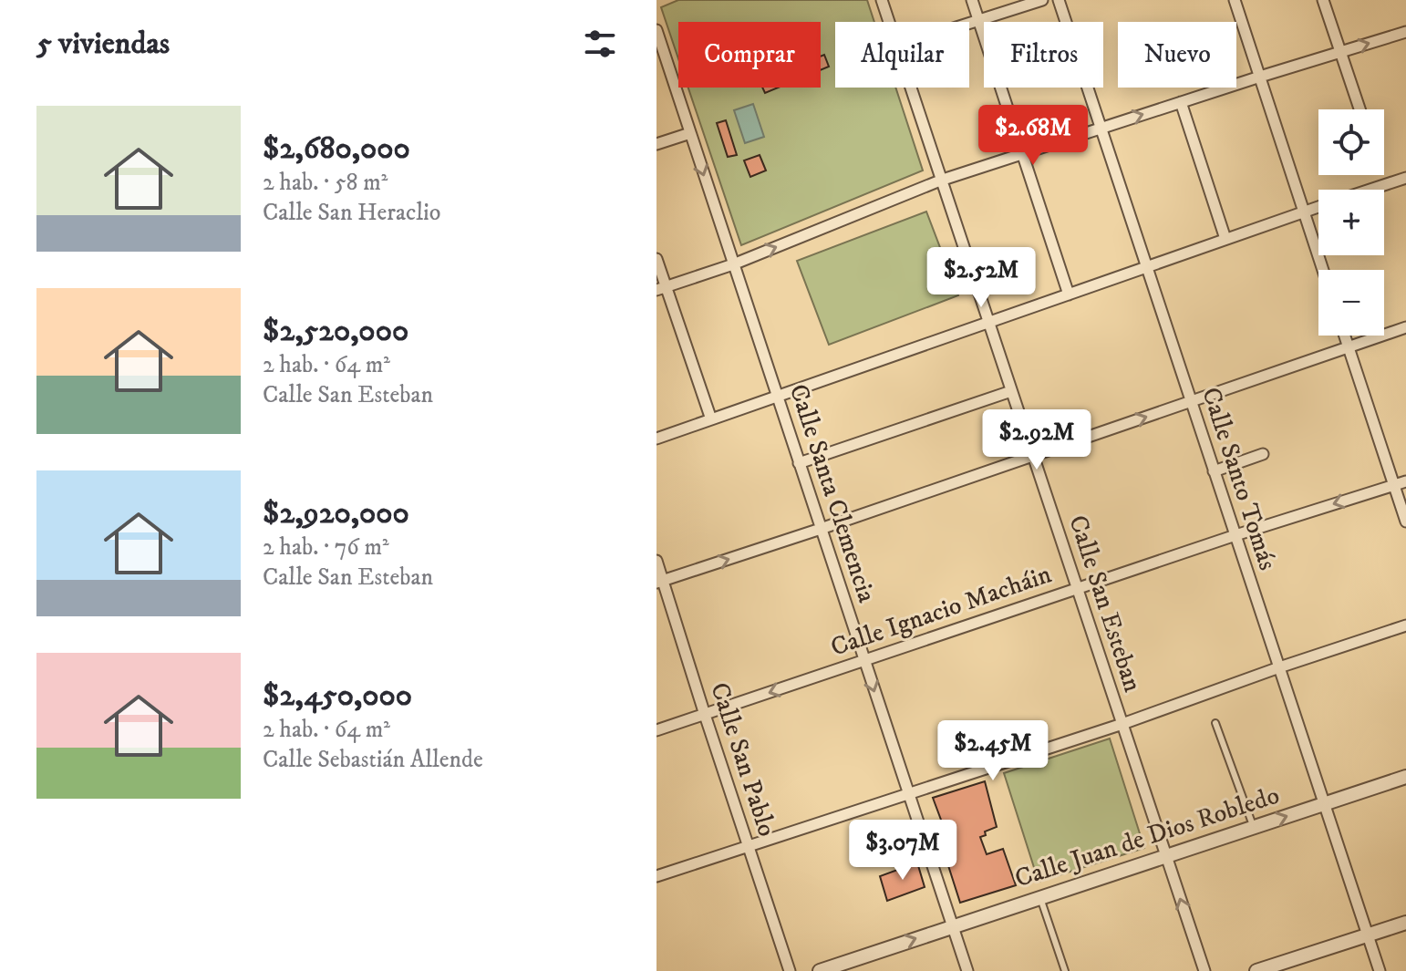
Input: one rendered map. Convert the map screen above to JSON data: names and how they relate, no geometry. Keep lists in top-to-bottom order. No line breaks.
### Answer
{"streets":{"street":["Calle Santo Tomás","Calle Santa Clemencia","Calle San Esteban","Calle Ignacio Macháin","Calle San Pablo","Calle Juan de Dios Robledo"]},"crossings":[["Calle Santo Tomás","Calle Ignacio Macháin"],["Calle Santo Tomás","Calle Juan de Dios Robledo"],["Calle Santa Clemencia","Calle Ignacio Macháin"],["Calle Santa Clemencia","Calle Juan de Dios Robledo"],["Calle San Esteban","Calle Ignacio Macháin"],["Calle San Esteban","Calle Juan de Dios Robledo"],["Calle Ignacio Macháin","Calle San Pablo"]],"one_way":["Calle Ignacio Macháin"],"page":{"heading":"5 viviendas","chip":["Comprar","Alquilar","Filtros","Nuevo"],"list":[{"name":"$2,680,000","note":"2 hab. · 58 m² · Calle San Heraclio"},{"name":"$2,520,000","note":"2 hab. · 64 m² · Calle San Esteban"},{"name":"$2,920,000","note":"2 hab. · 76 m² · Calle San Esteban"},{"name":"$2,450,000","note":"2 hab. · 64 m² · Calle Sebastián Allende"}],"price":["$2.68M","$2.52M","$2.92M","$2.45M","$3.07M"],"map_buttons":["+","−"]}}
